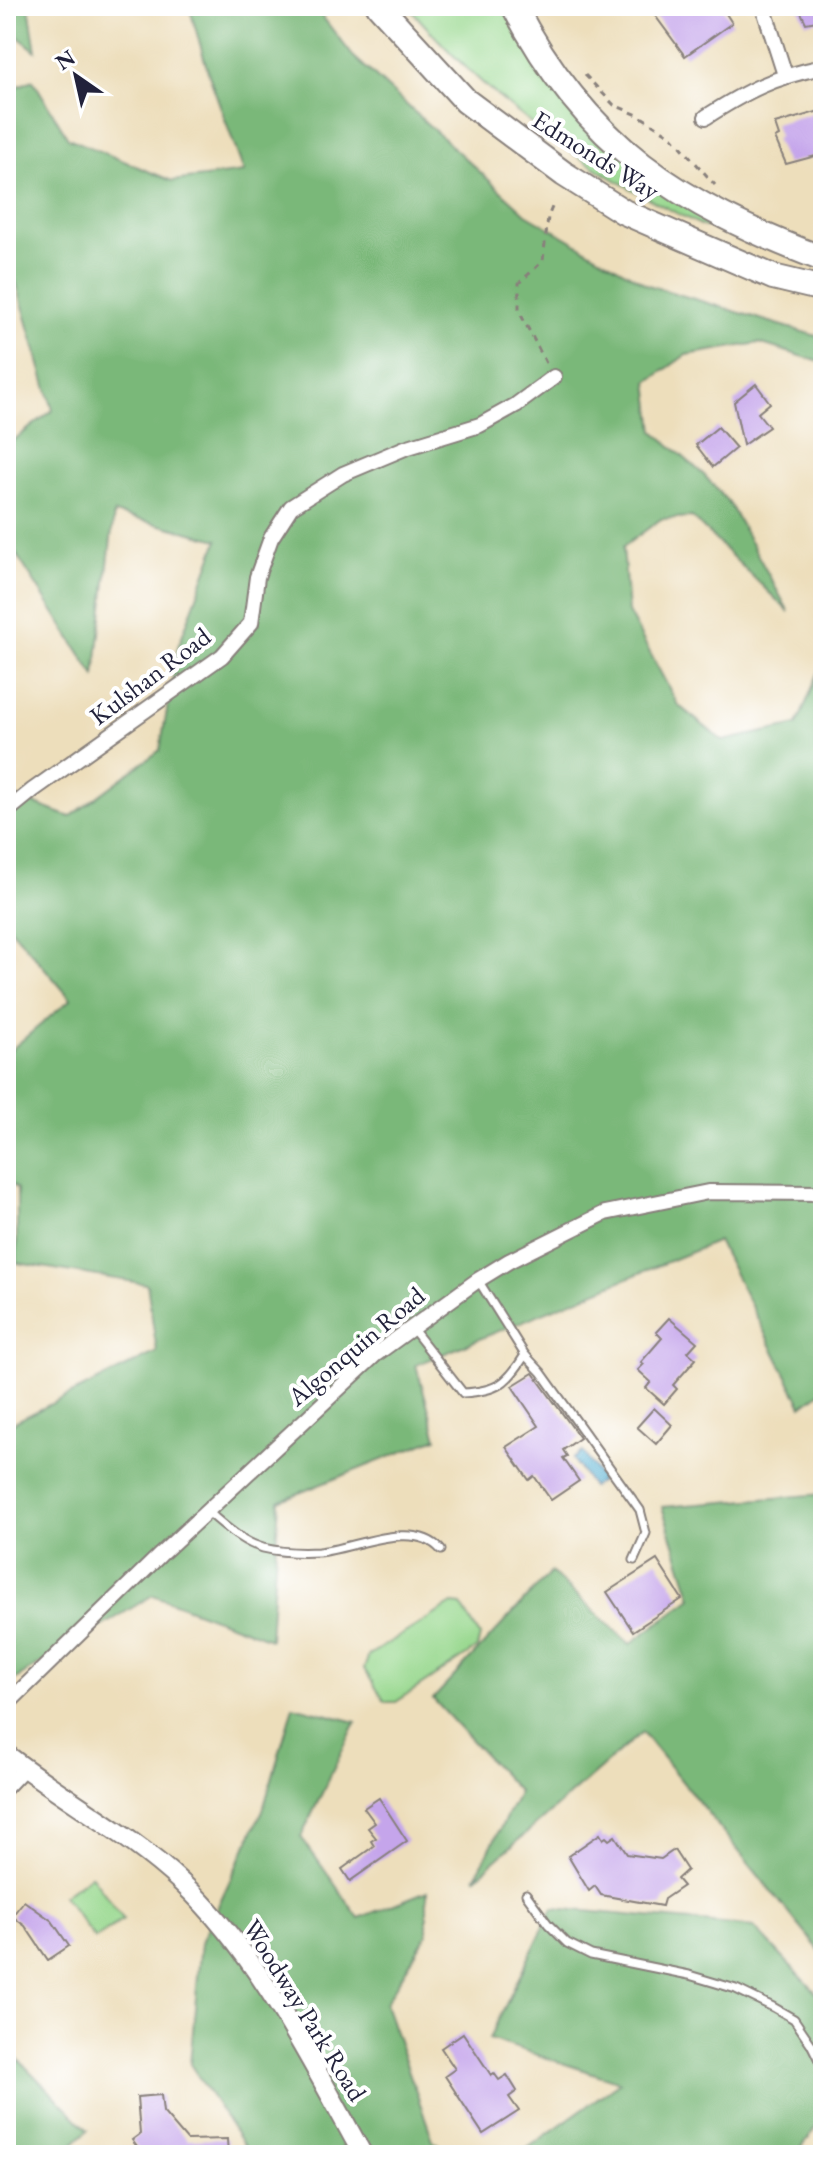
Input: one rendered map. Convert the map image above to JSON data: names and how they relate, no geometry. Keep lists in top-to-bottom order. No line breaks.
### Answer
{"streets":{"main road":["Edmonds Way"],"street":["Kulshan Road","Algonquin Road","Woodway Park Road"]},"north":"top left"}
